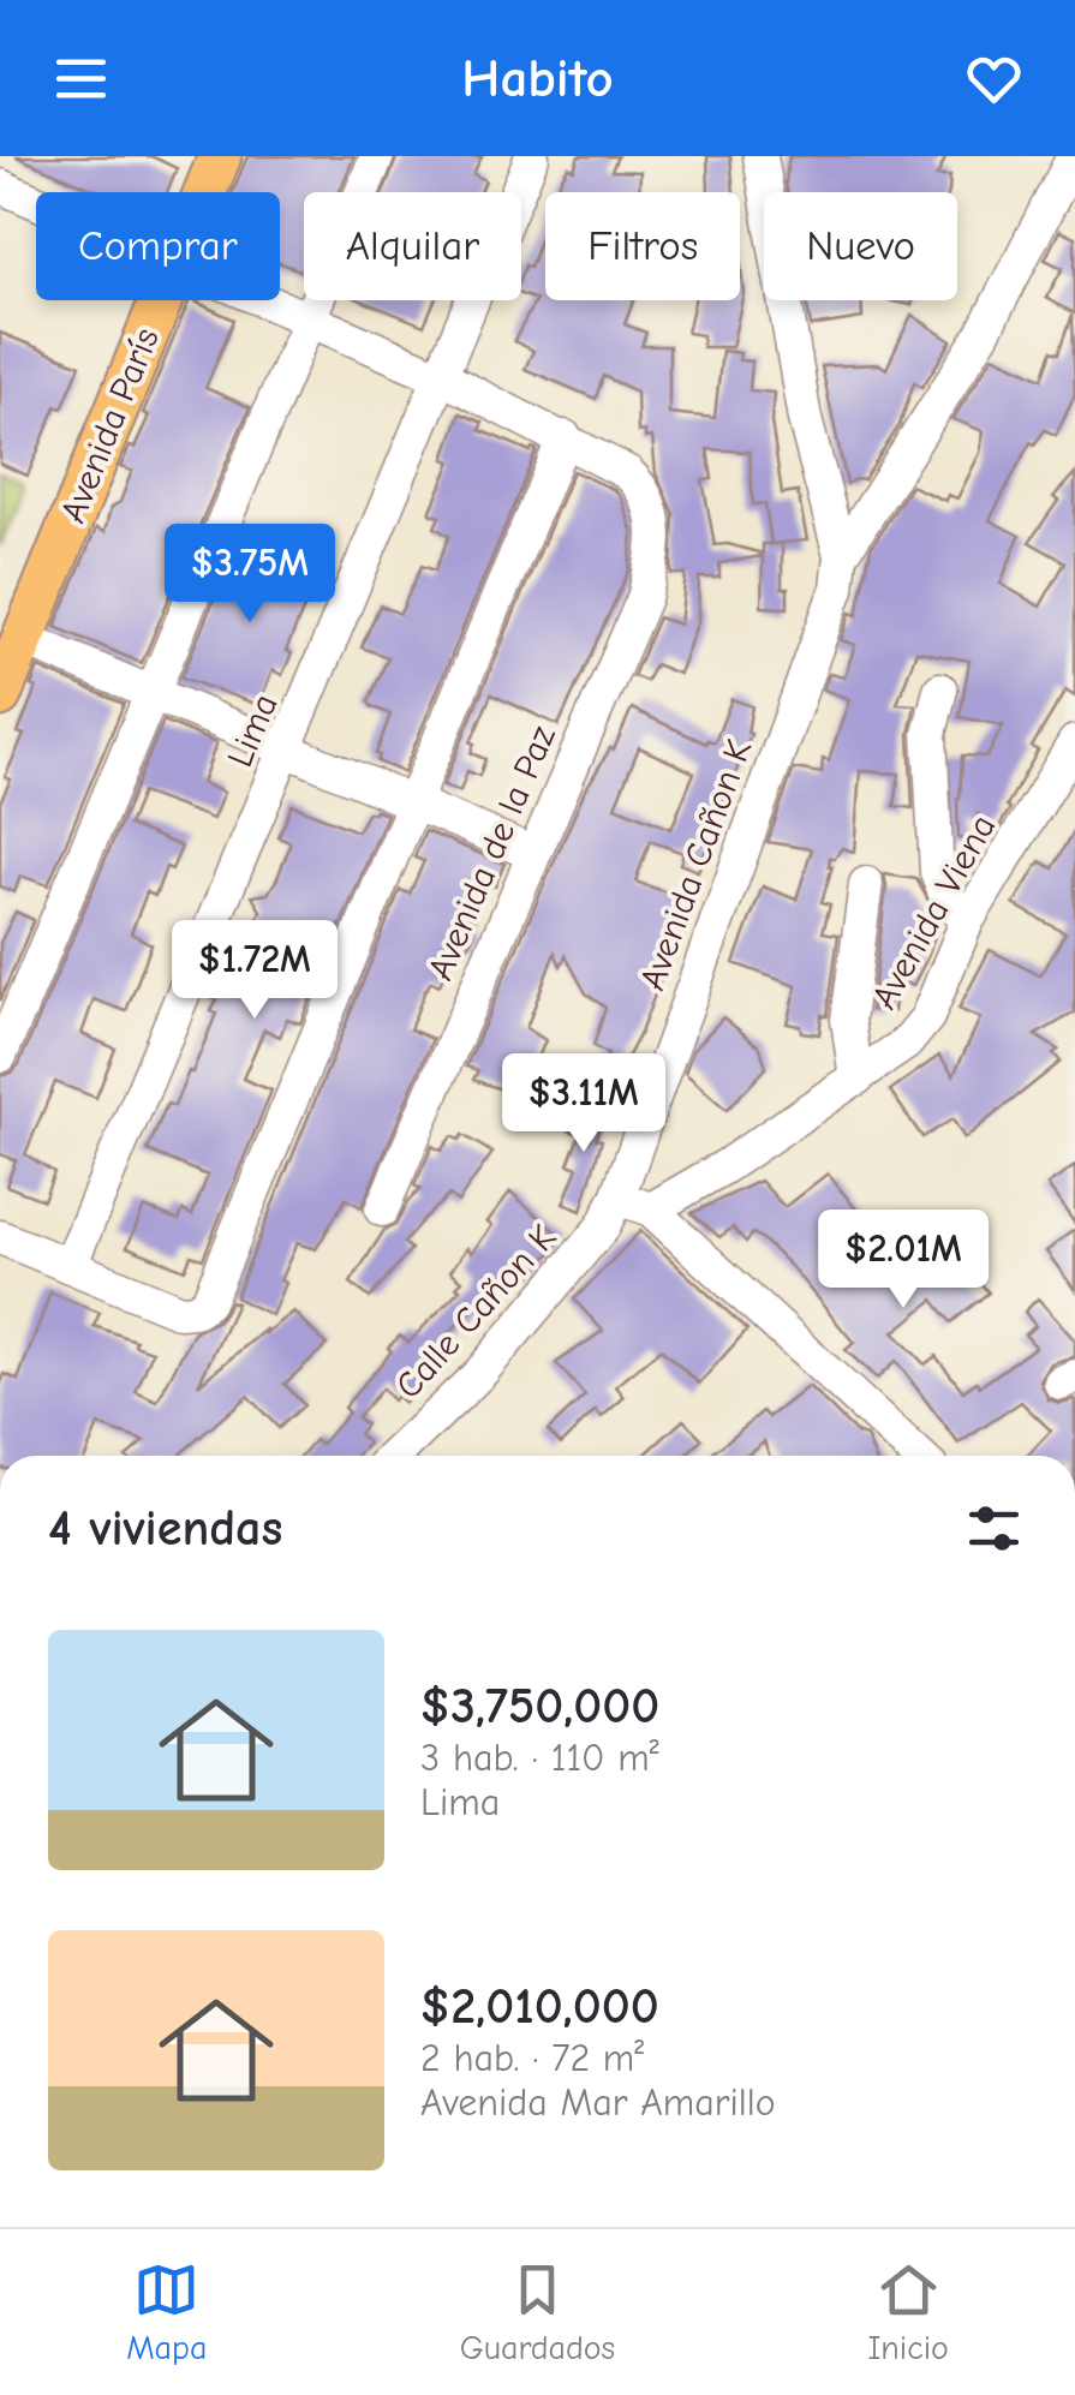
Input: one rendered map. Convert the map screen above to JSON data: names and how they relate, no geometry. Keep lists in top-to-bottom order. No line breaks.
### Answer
{"streets":{"main road":["Avenida París"],"street":["Lima","Avenida de la Paz","Avenida Cañon K","Avenida Viena","Calle Cañon K"]},"crossings":[["Avenida Cañon K","Calle Cañon K"]],"page":{"header":"Habito","chip":["Comprar","Alquilar","Filtros","Nuevo"],"price":["$3.75M","$1.72M","$3.11M","$2.01M"],"heading":"4 viviendas","list":[{"name":"$3,750,000","note":"3 hab. · 110 m² · Lima"},{"name":"$2,010,000","note":"2 hab. · 72 m² · Avenida Mar Amarillo"}],"tabs":["Mapa","Guardados","Inicio"]}}
